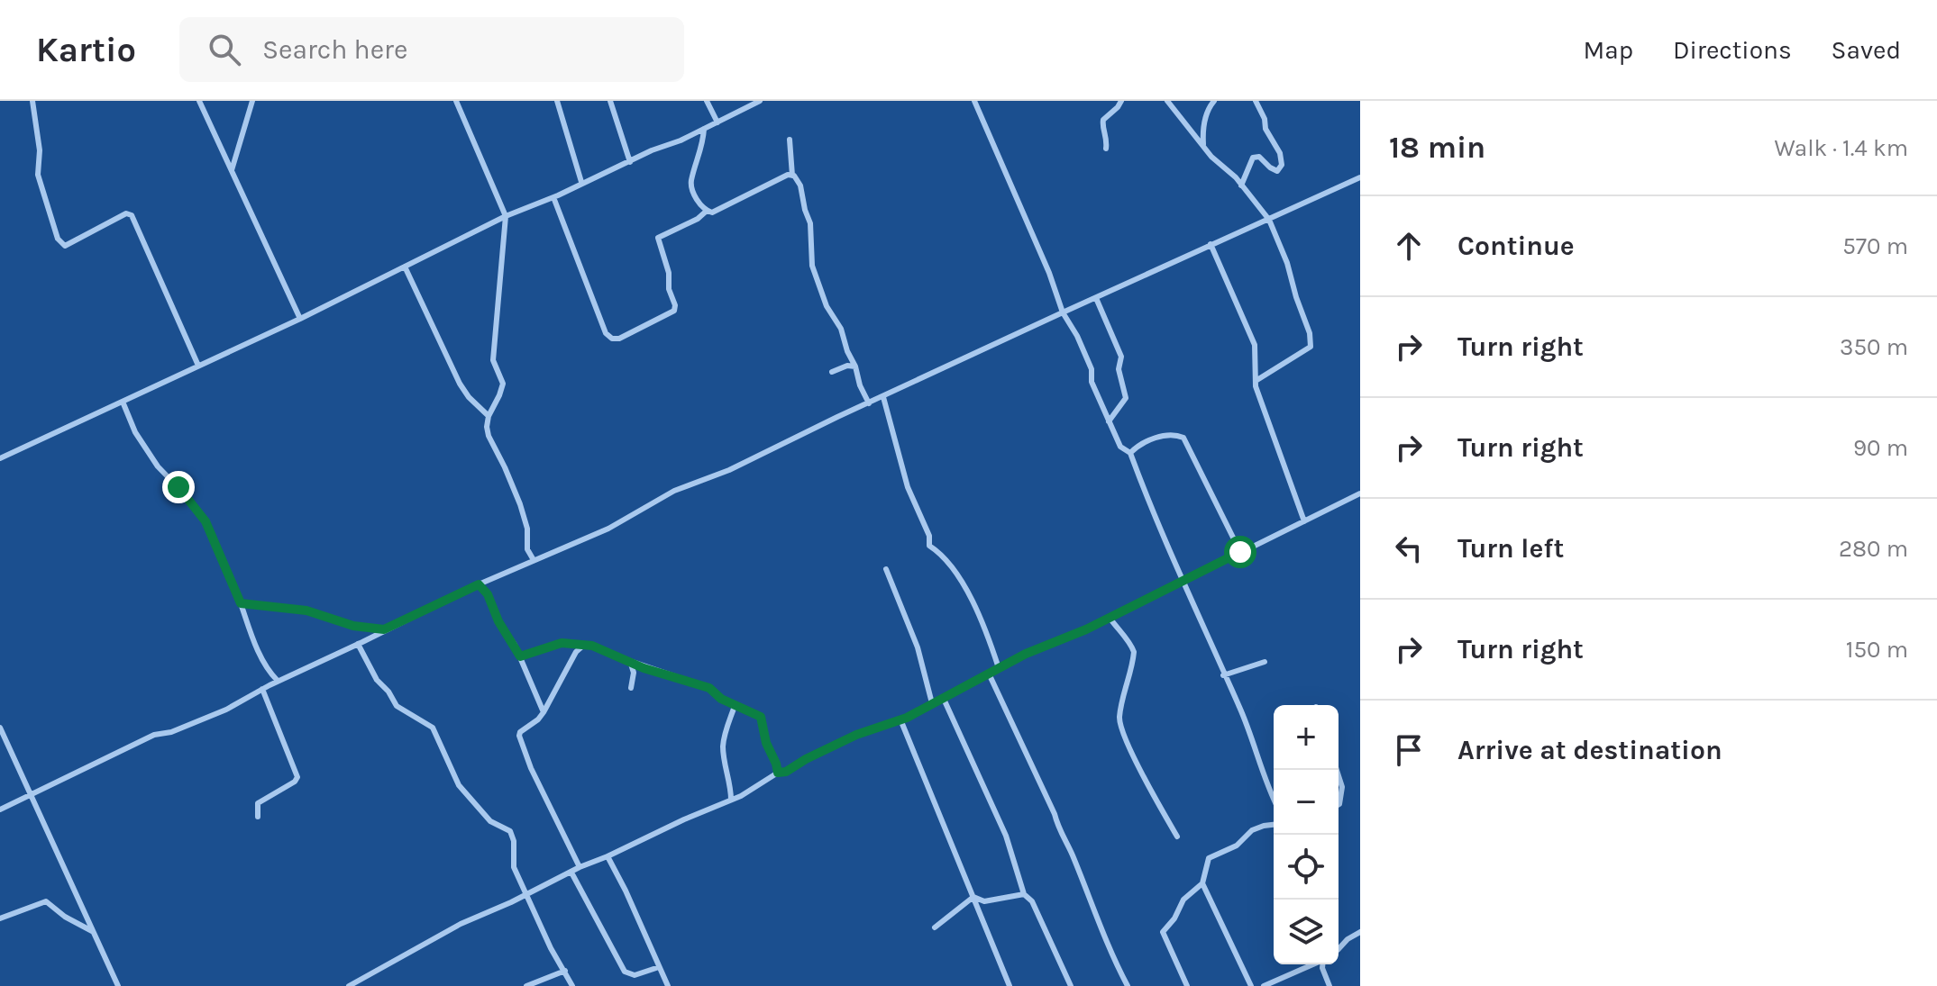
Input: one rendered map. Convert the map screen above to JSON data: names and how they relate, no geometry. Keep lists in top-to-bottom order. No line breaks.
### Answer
{"page":{"header":"Kartio","search":"Search here","nav":["Map","Directions","Saved"],"heading":["18 min","Walk · 1.4 km"],"list":[["Continue","570 m"],["Turn right","350 m"],["Turn right","90 m"],["Turn left","280 m"],["Turn right","150 m"],"Arrive at destination"],"map_buttons":["+","−"]}}
